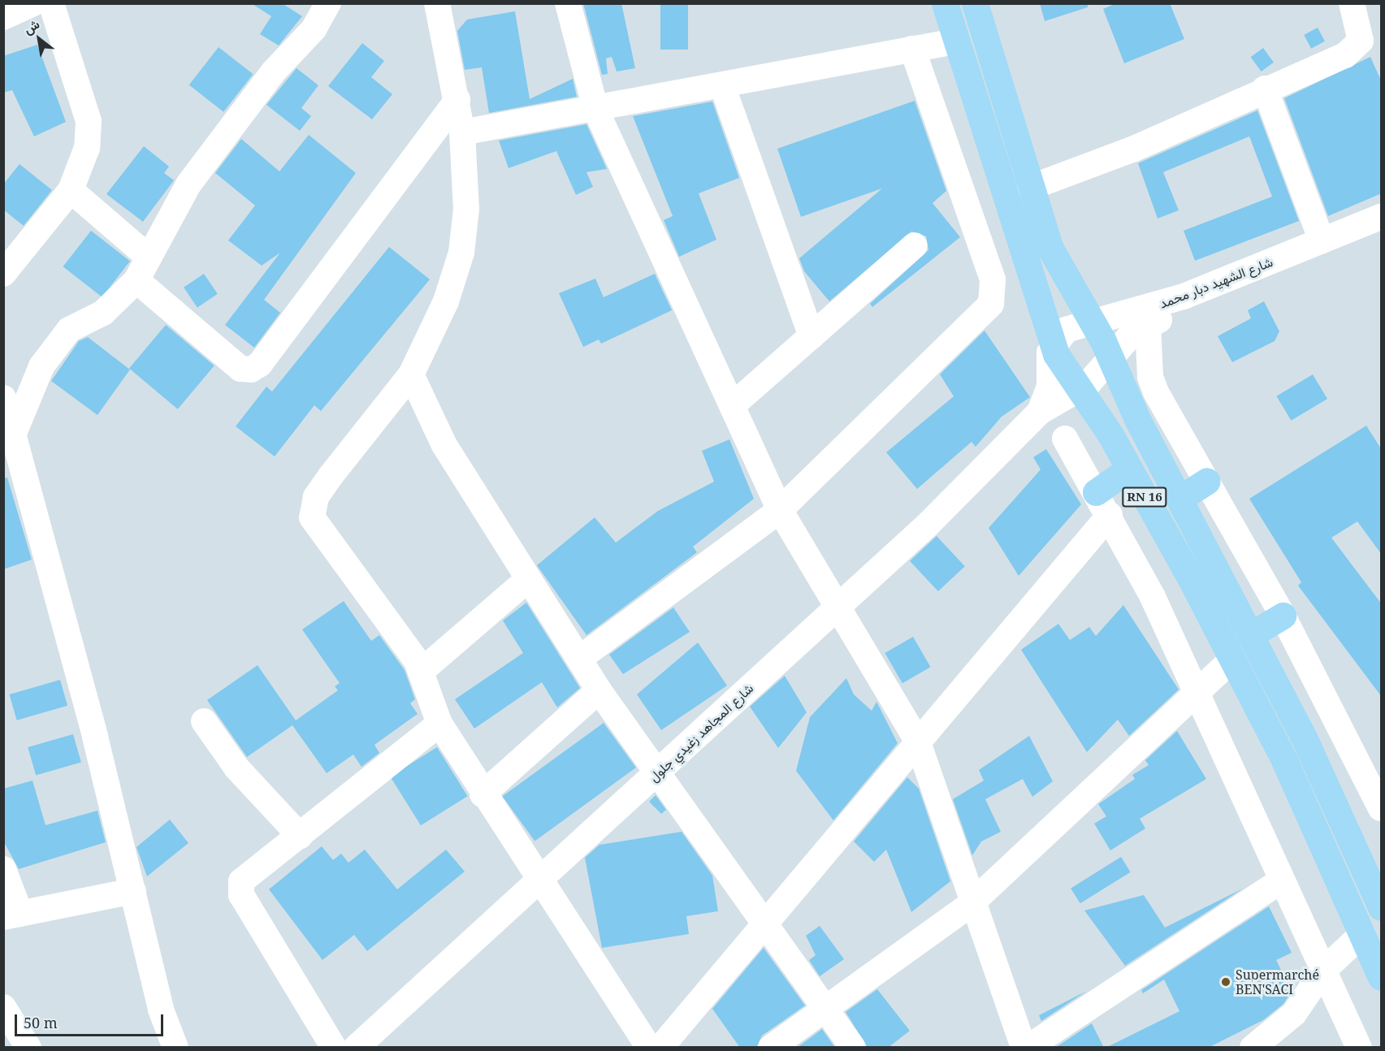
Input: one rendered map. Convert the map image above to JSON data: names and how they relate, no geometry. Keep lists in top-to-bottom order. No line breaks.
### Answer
{"streets":{"main road":["RN 16"],"street":["شارع الشهيد دبار محمد","شارع المجاهد زغيدي جلول"]},"crossings":[["شارع الشهيد دبار محمد","RN 16"],["شارع الشهيد دبار محمد","شارع المجاهد زغيدي جلول"],["RN 16","شارع المجاهد زغيدي جلول"]],"places":["Supermarché BEN'SACI"],"scale_bar":"50 m","north":"top left"}
